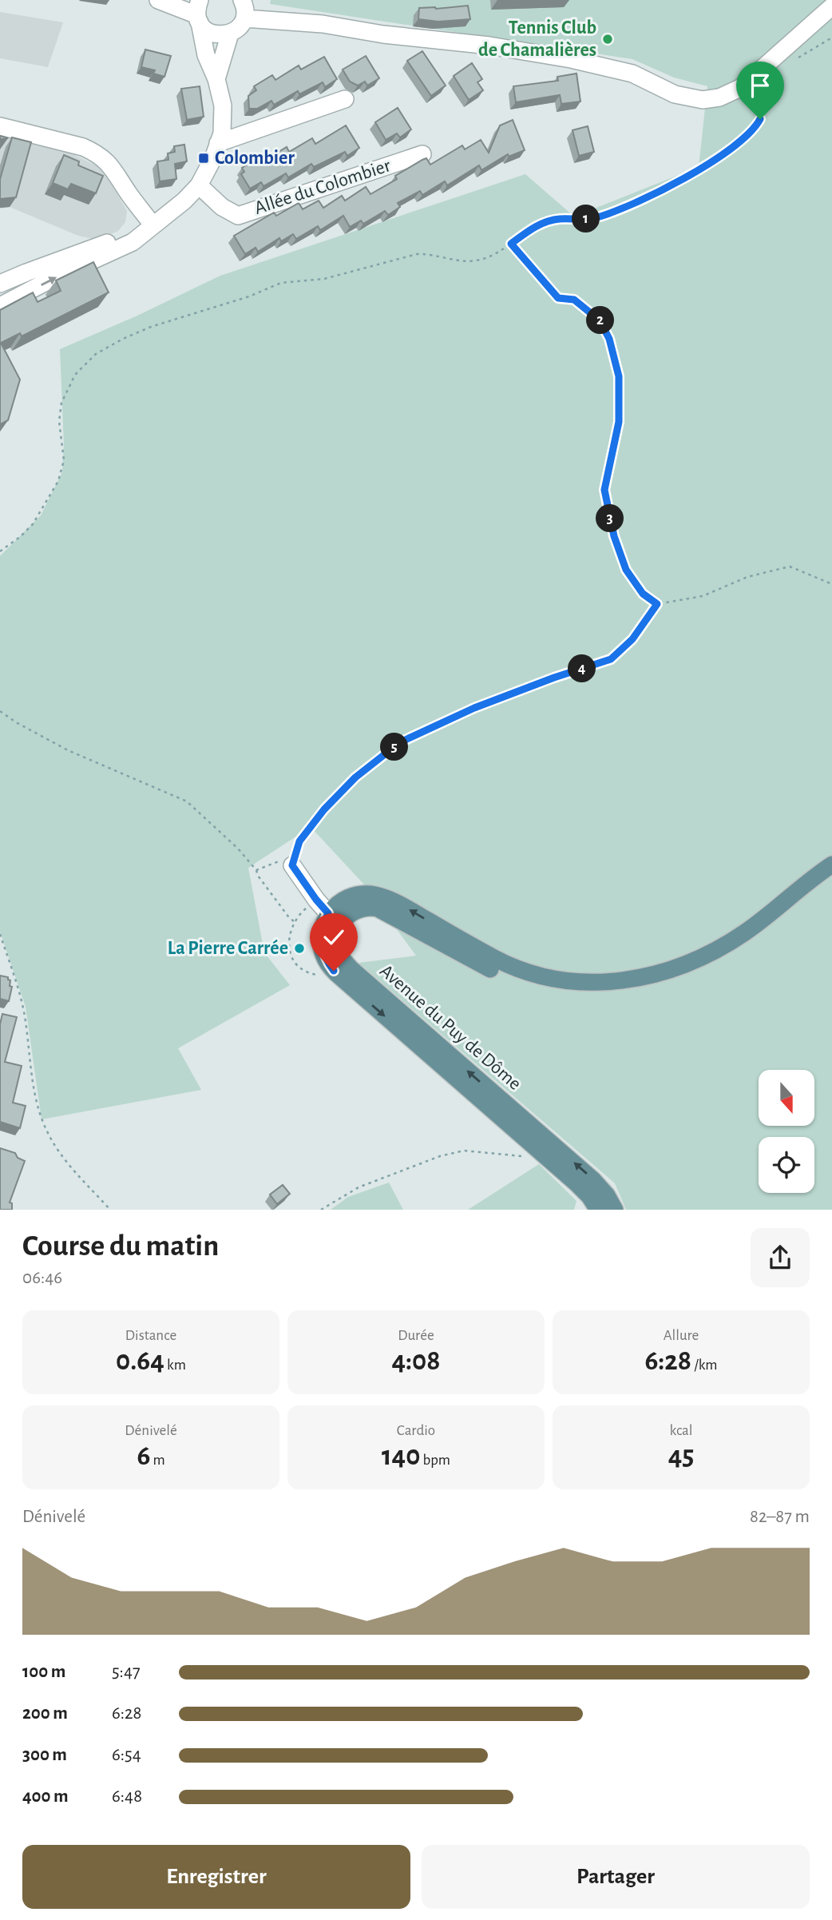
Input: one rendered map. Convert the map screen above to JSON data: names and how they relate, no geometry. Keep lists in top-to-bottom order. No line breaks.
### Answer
{"streets":{"main road":["Avenue du Puy de Dôme"],"street":["Allée du Colombier"]},"places":{"other":["Tennis Club de Chamalières","La Pierre Carrée"],"transit":["Colombier"]},"north":"bottom","page":{"pins":["1","2","3","4","5"],"heading":["Course du matin","06:46"],"stats":[["Distance","0.64 km"],["Durée","4:08"],["Allure","6:28 /km"],["Dénivelé","6 m"],["Cardio","140 bpm"],["kcal","45"]],"chart":["Dénivelé","82–87 m"],"list":[{"name":"100 m","note":"5:47"},{"name":"200 m","note":"6:28"},{"name":"300 m","note":"6:54"},{"name":"400 m","note":"6:48"}],"buttons":["Enregistrer","Partager"]}}
